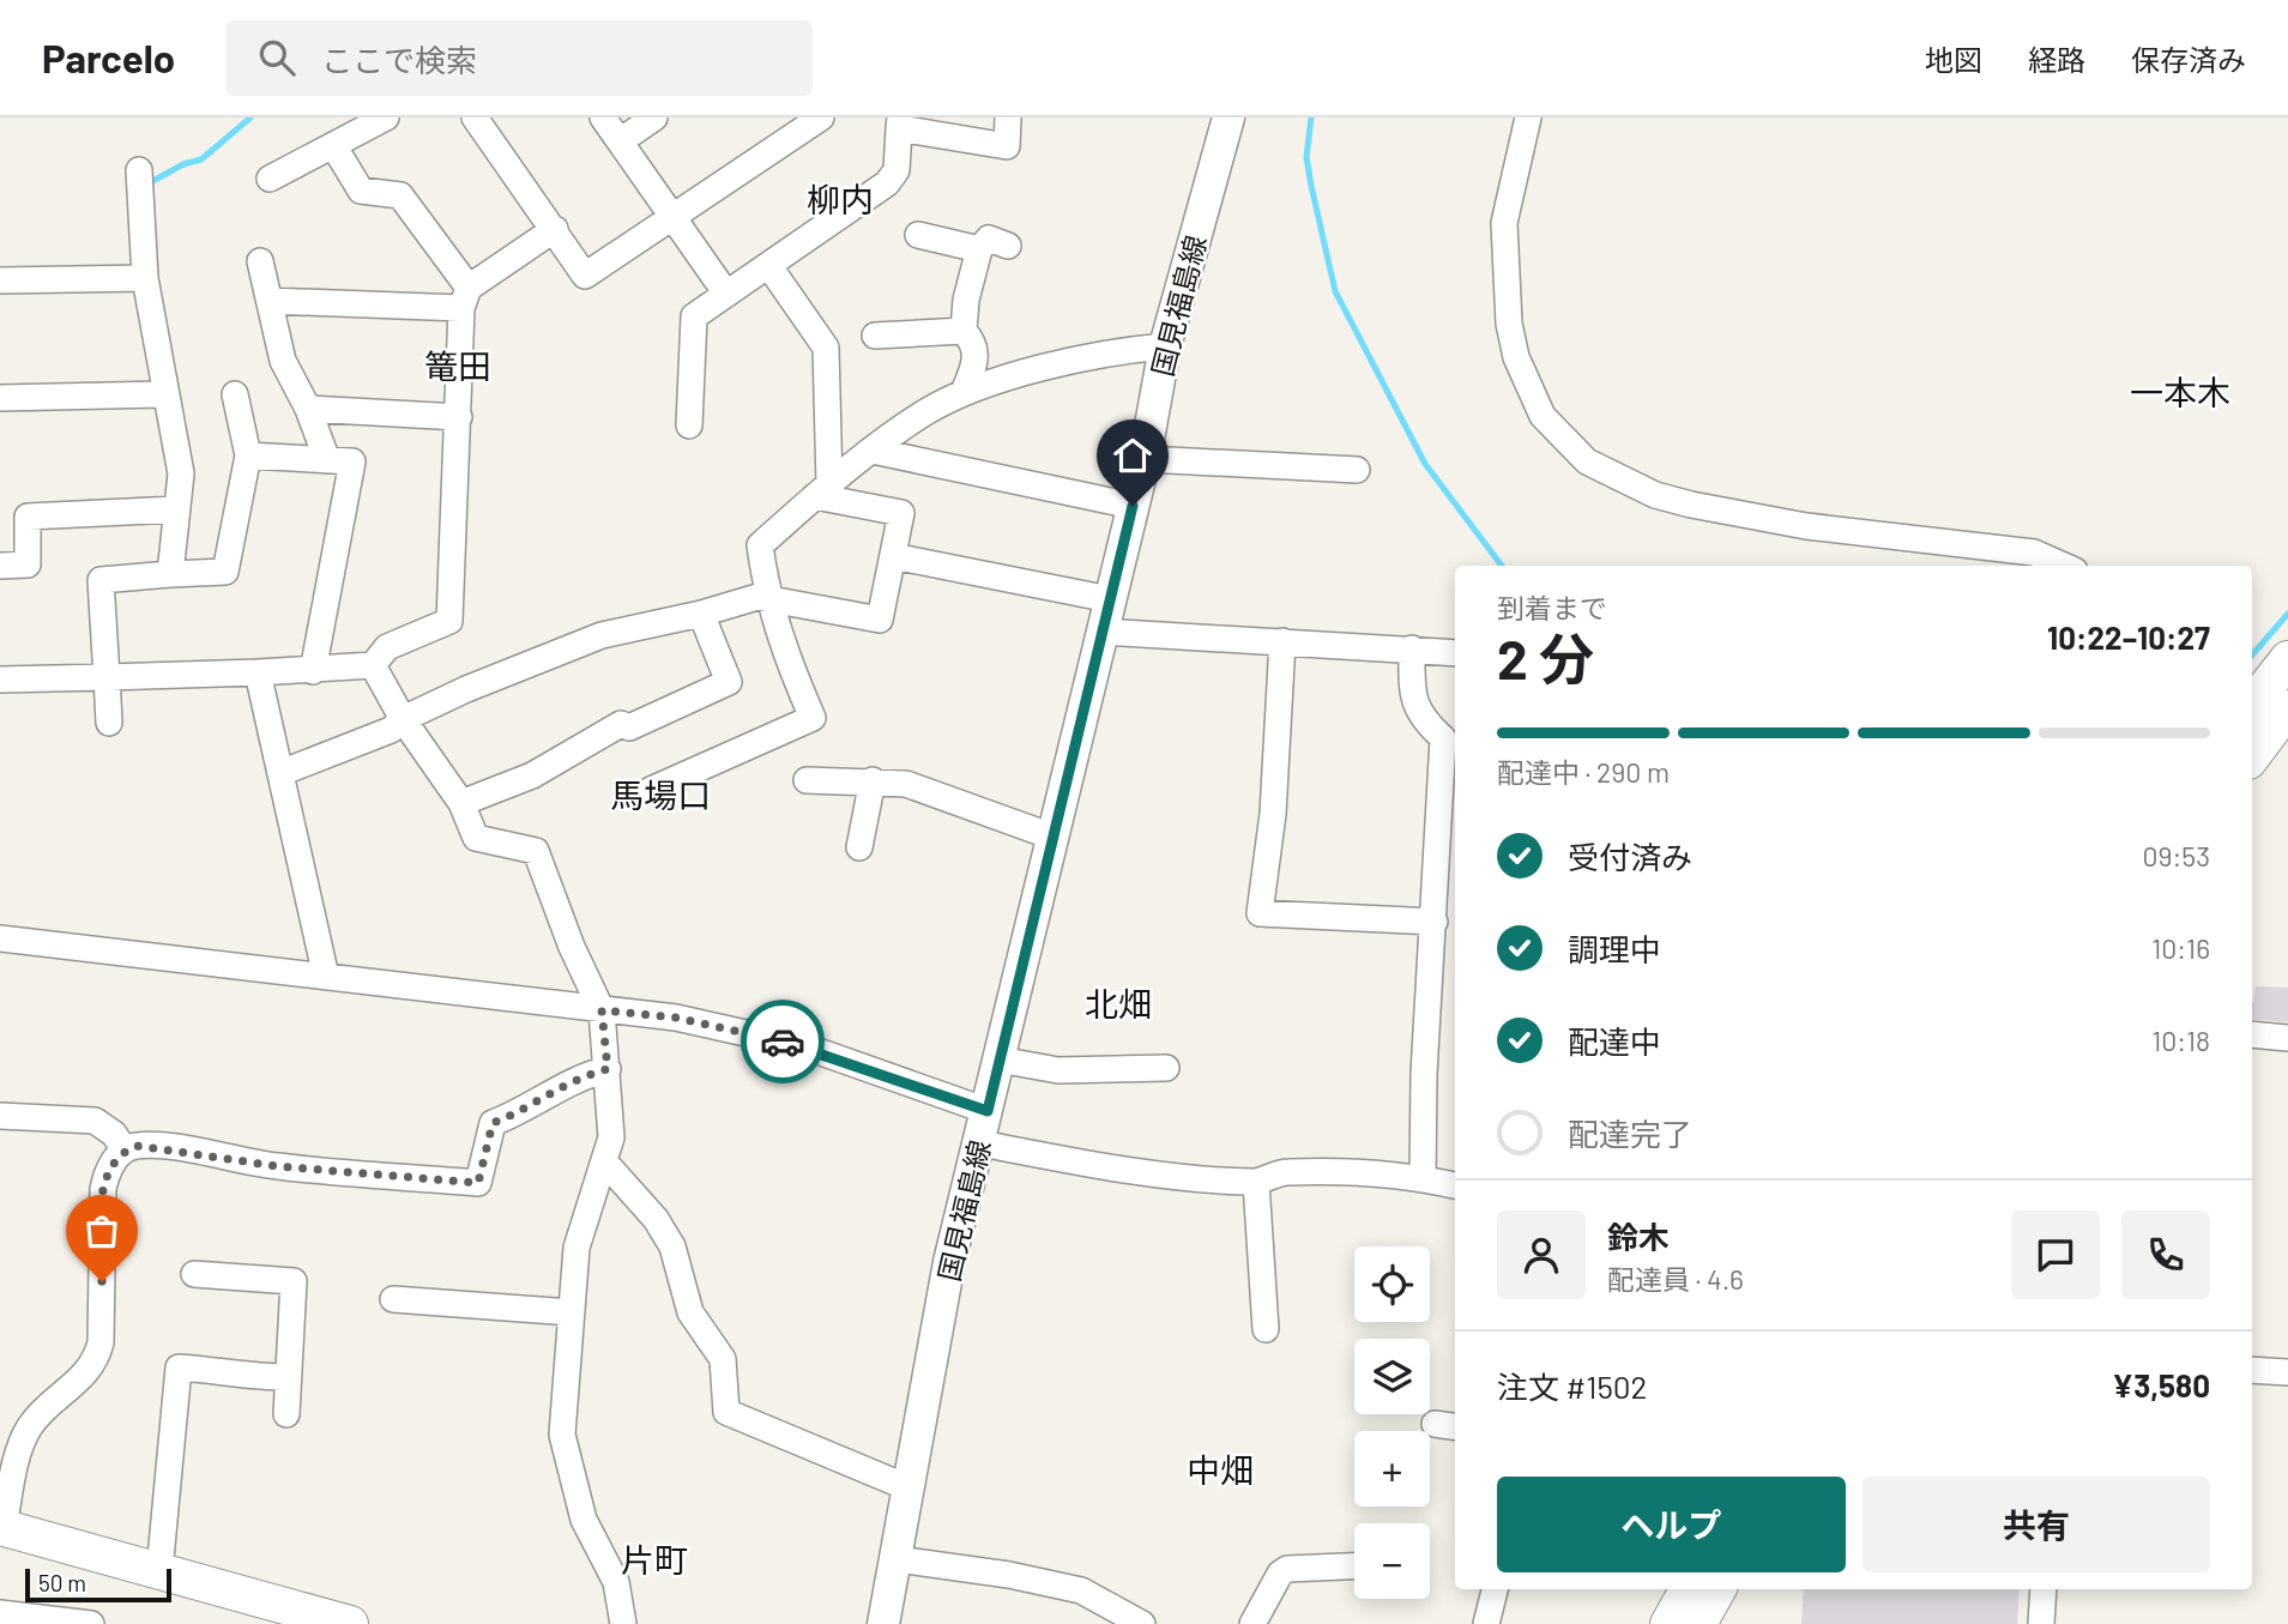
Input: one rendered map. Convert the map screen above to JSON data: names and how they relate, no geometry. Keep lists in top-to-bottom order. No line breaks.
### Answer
{"streets":{"main road":["国見福島線"]},"districts":["柳内","篭田","一本木","馬場口","北畑","中畑","片町"],"scale_bar":"50 m","page":{"header":"Parcelo","search":"ここで検索","nav":["地図","経路","保存済み"],"heading":["2 分","到着まで","10:22–10:27"],"panel":["鈴木","配達員 · 4.6","注文 #1502","¥3,580"],"bar":"配達中 · 290 m","list":[["受付済み","09:53"],["調理中","10:16"],["配達中","10:18"],"配達完了"],"map_buttons":["+","−"],"buttons":["ヘルプ","共有"],"scale":"50 m"}}
